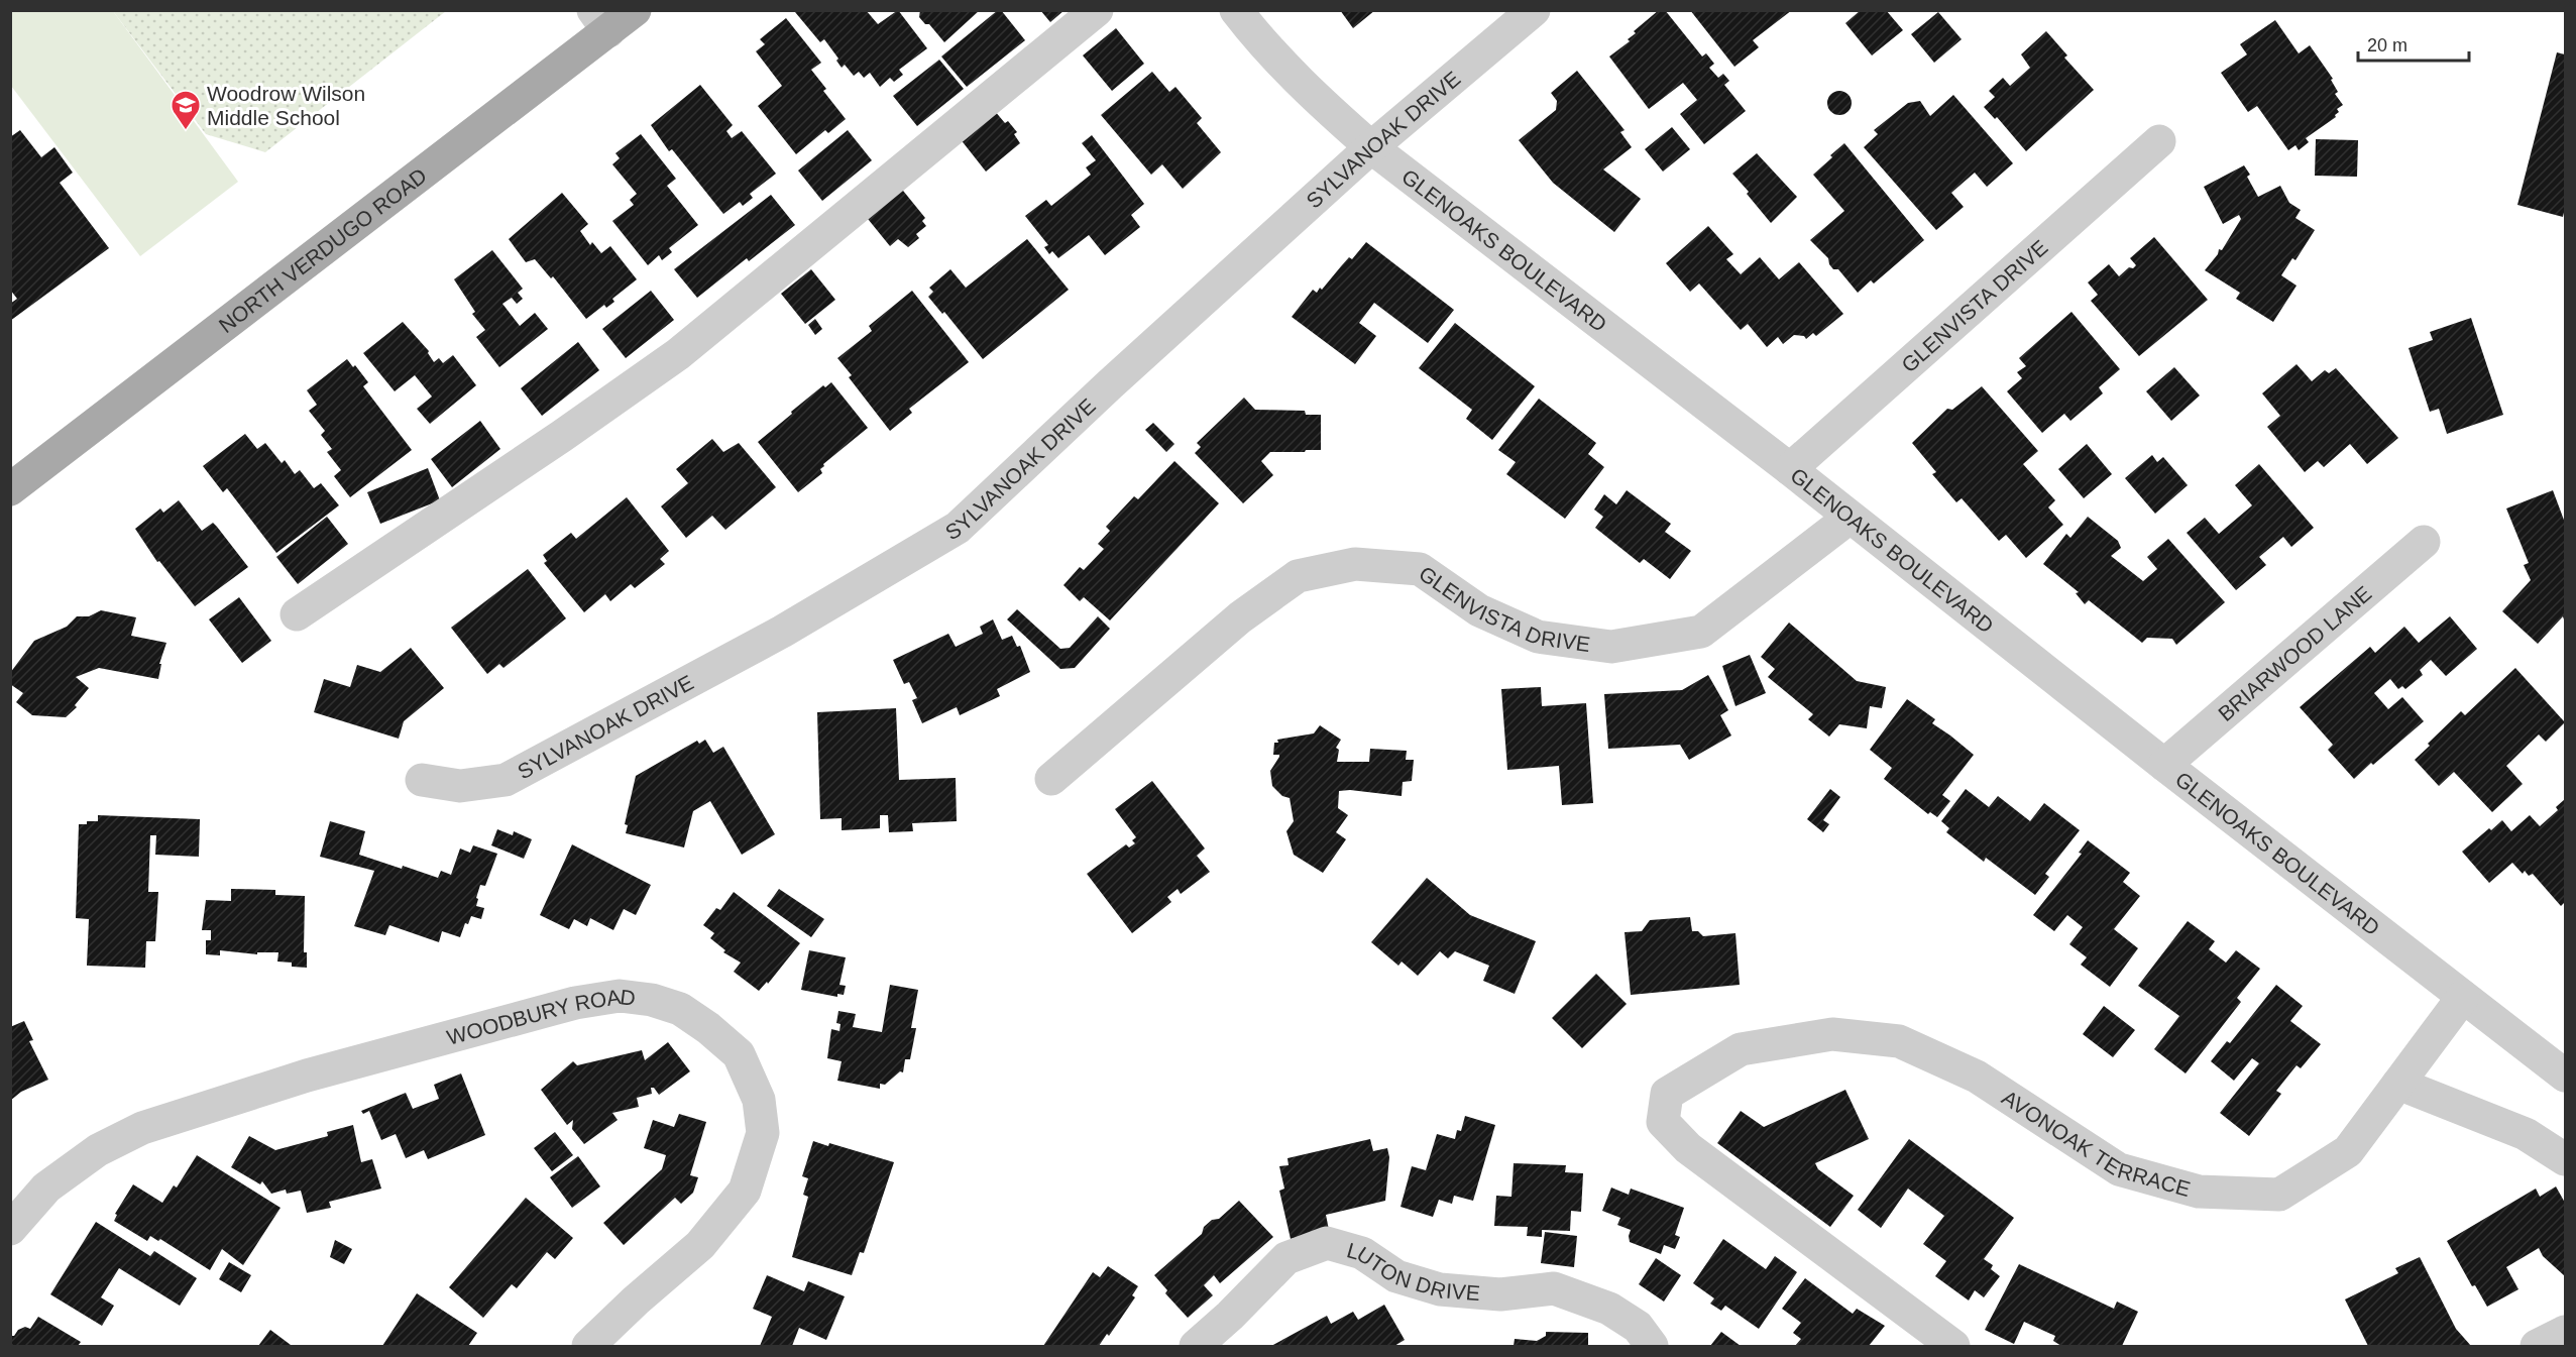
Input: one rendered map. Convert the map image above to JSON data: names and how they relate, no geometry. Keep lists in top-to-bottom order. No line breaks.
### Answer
{"streets":{"main road":["NORTH VERDUGO ROAD"],"street":["SYLVANOAK DRIVE","GLENOAKS BOULEVARD","GLENVISTA DRIVE","BRIARWOOD LANE","WOODBURY ROAD","AVONOAK TERRACE","LUTON DRIVE"]},"crossings":[["SYLVANOAK DRIVE","GLENOAKS BOULEVARD"],["GLENOAKS BOULEVARD","GLENVISTA DRIVE"],["GLENOAKS BOULEVARD","BRIARWOOD LANE"],["GLENOAKS BOULEVARD","AVONOAK TERRACE"]],"places":{"school or university":["Woodrow Wilson Middle School"]},"scale_bar":"20 m"}
